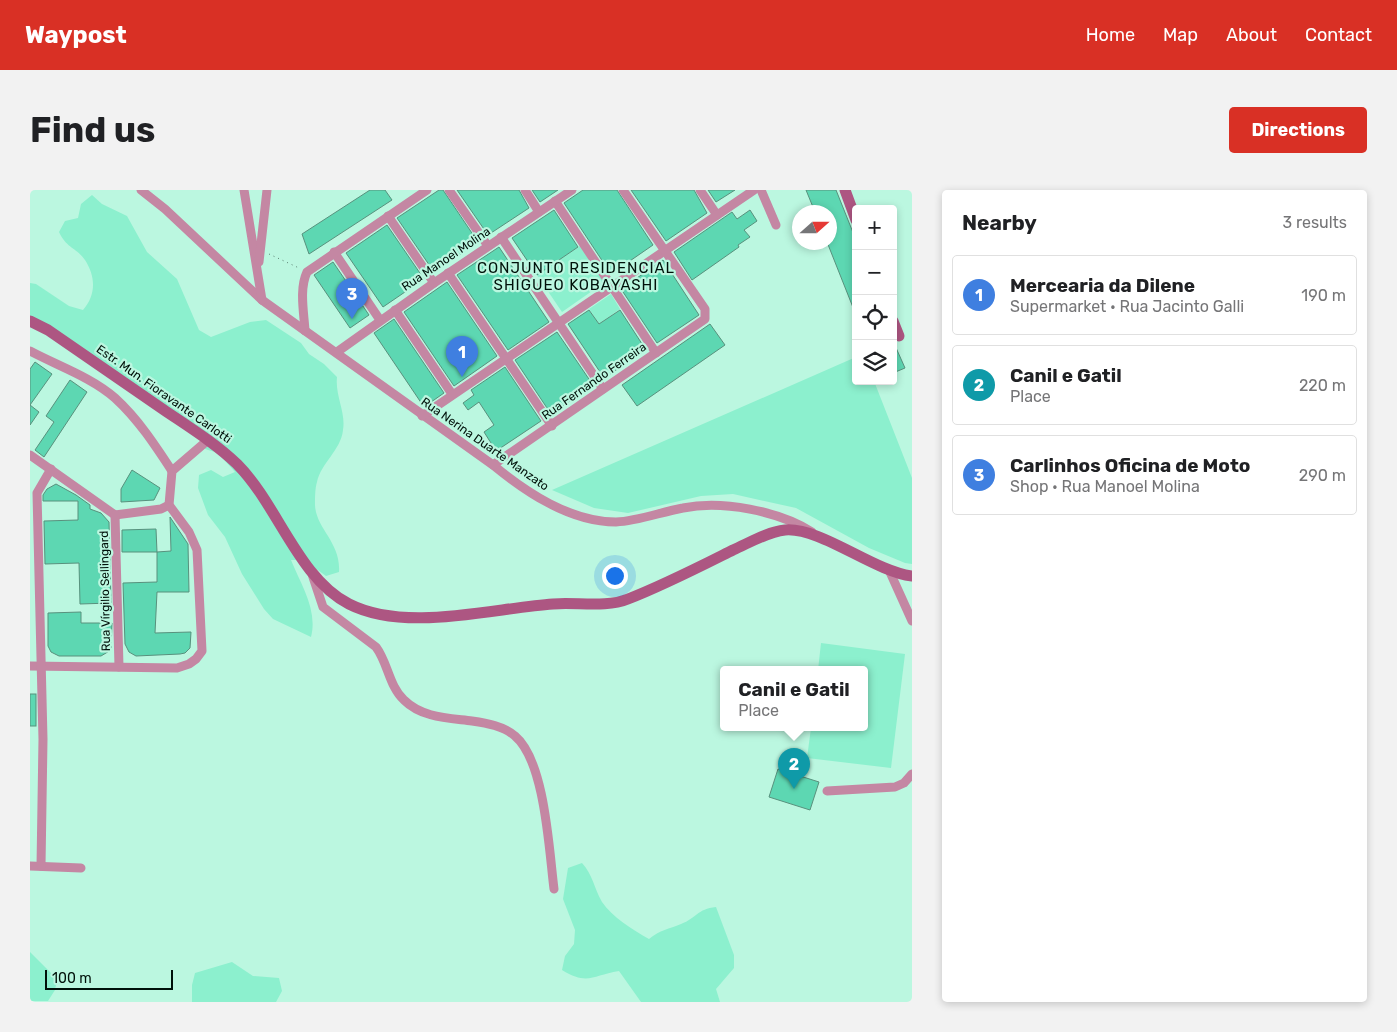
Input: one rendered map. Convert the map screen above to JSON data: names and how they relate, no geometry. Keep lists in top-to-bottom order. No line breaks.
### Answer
{"streets":{"street":["Rua Manoel Molina","Rua Fernando Ferreira","Estr. Mun. Fioravante Carlotti","Rua Nerina Duarte Manzato","Rua Vírgilio Sellingard"]},"crossings":[["Rua Manoel Molina","Rua Nerina Duarte Manzato"],["Rua Fernando Ferreira","Rua Nerina Duarte Manzato"],["Estr. Mun. Fioravante Carlotti","Rua Nerina Duarte Manzato"]],"districts":["CONJUNTO RESIDENCIAL SHIGUEO KOBAYASHI"],"scale_bar":"100 m","north":"right","page":{"header":"Waypost","nav":["Home","Map","About","Contact"],"buttons":"Directions","title":"Find us","heading":["Nearby","3 results"],"map_buttons":["+","−"],"list":[{"mark":"1","name":"Mercearia da Dilene","note":"Supermarket · Rua Jacinto Galli","value":"190 m"},{"mark":"2","name":"Canil e Gatil","note":"Place","value":"220 m"},{"mark":"3","name":"Carlinhos Oficina de Moto","note":"Shop · Rua Manoel Molina","value":"290 m"}],"pins":["3","1","2"],"popup":["Canil e Gatil","Place"],"scale":"100 m"}}
